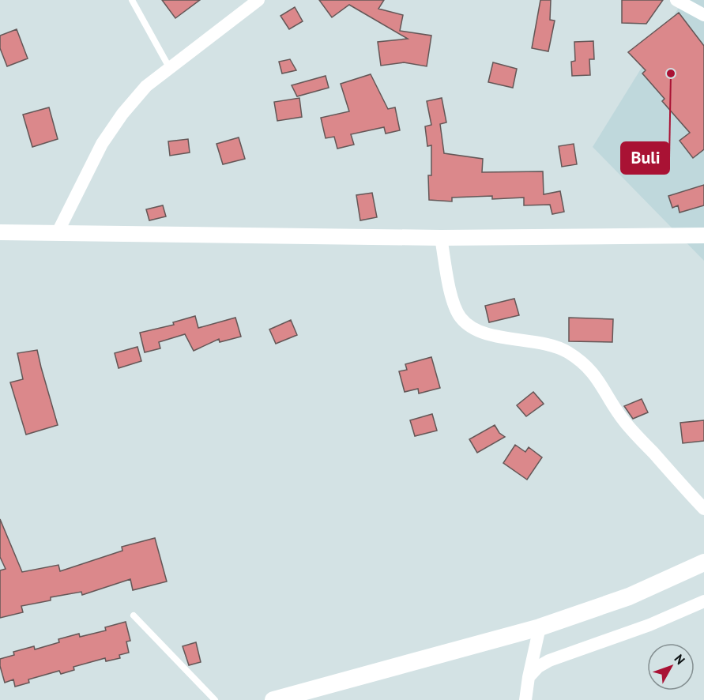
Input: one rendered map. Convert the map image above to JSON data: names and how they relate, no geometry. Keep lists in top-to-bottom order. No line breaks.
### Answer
{"places":["Buli"],"north":"top right"}
